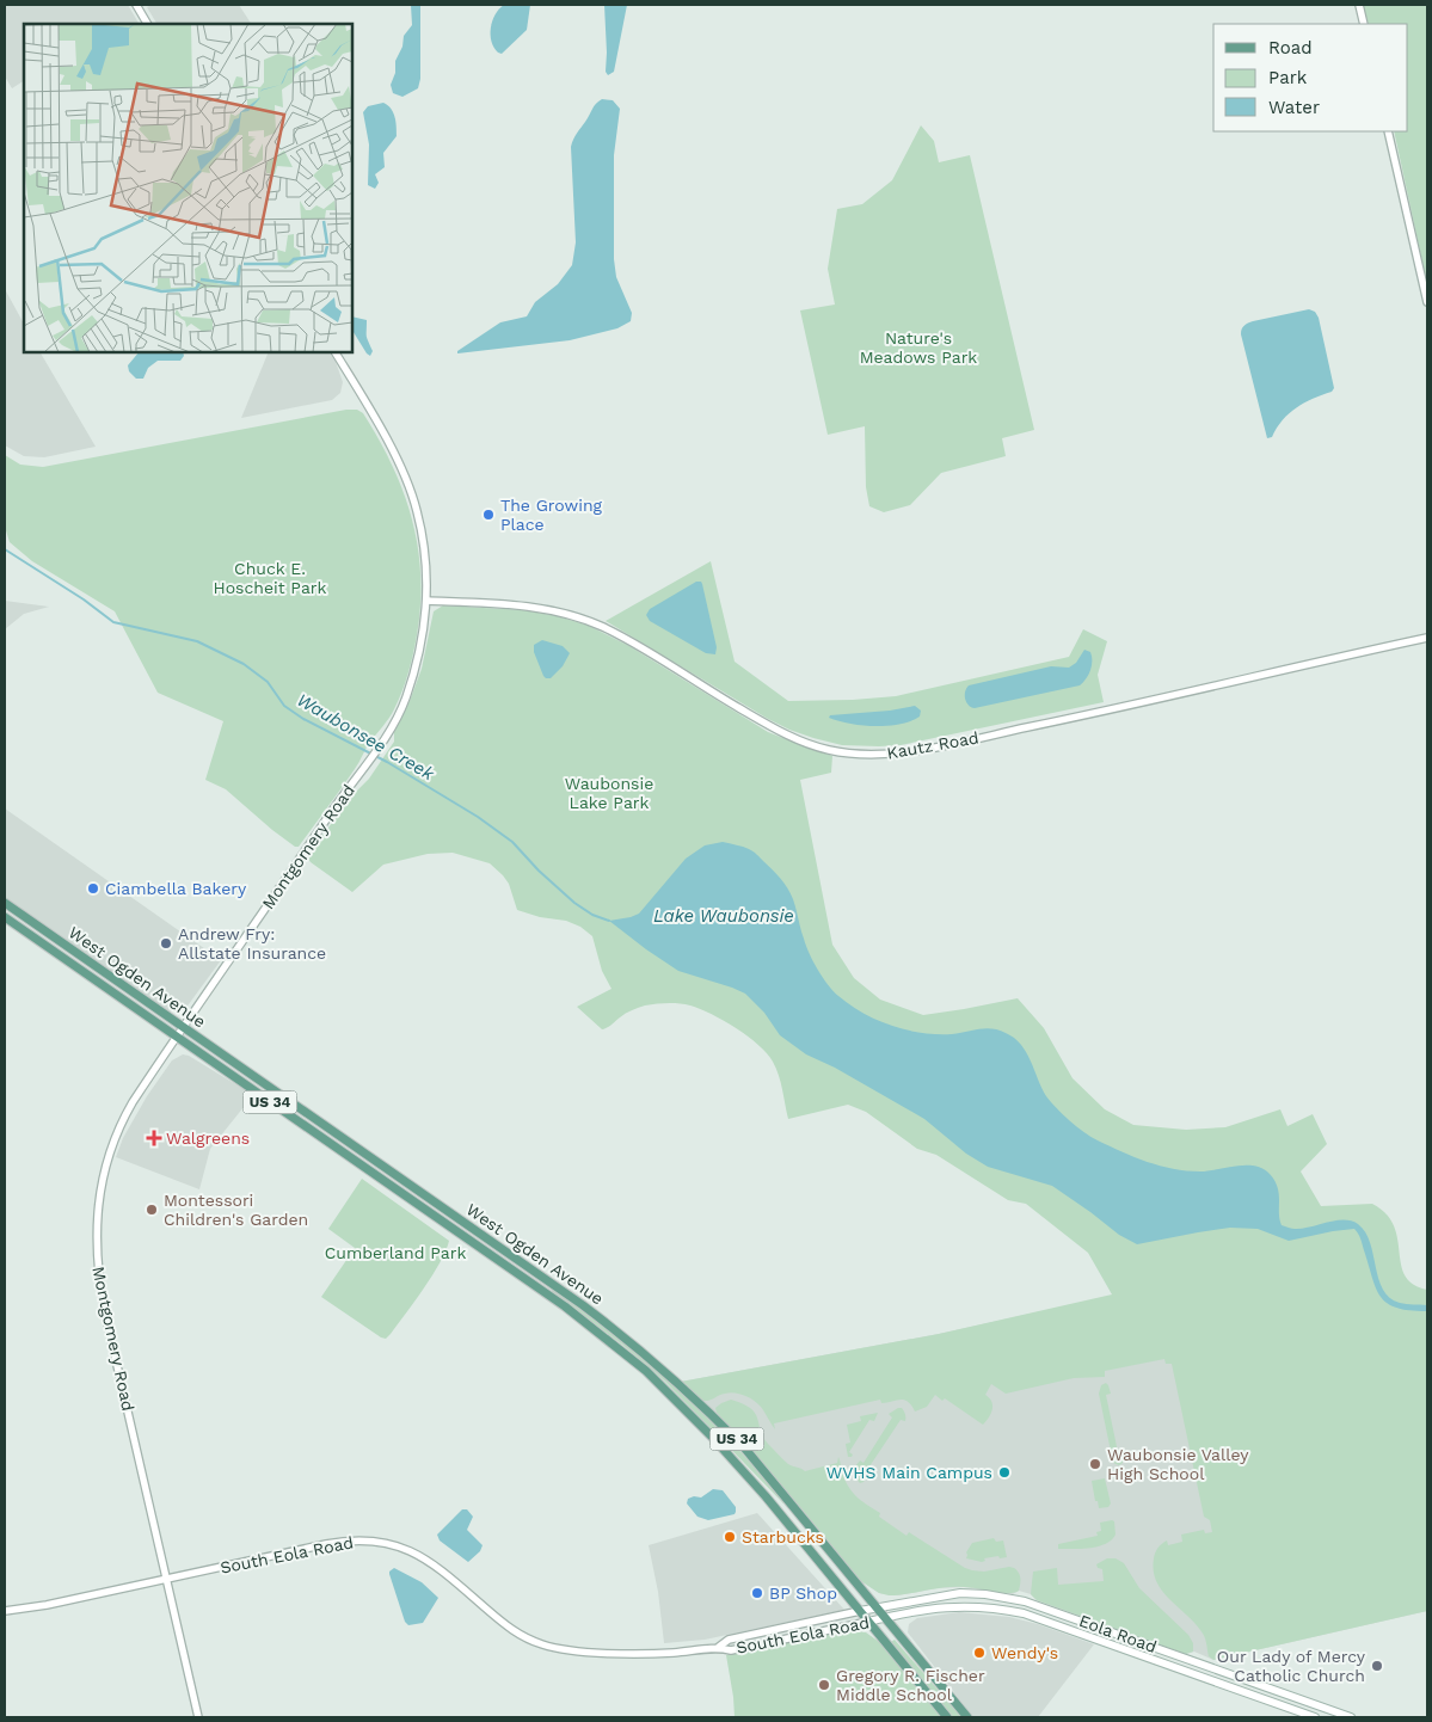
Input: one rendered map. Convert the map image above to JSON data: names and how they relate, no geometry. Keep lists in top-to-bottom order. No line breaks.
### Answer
{"streets":{"main road":["West Ogden Avenue","US 34","South Eola Road","Eola Road"],"street":["Kautz Road","Montgomery Road"]},"crossings":[["Kautz Road","Montgomery Road"],["Montgomery Road","West Ogden Avenue"],["Montgomery Road","South Eola Road"],["West Ogden Avenue","South Eola Road"],["West Ogden Avenue","Eola Road"],["South Eola Road","Eola Road"]],"water":["Waubonsee Creek","Lake Waubonsie"],"parks":["Nature's Meadows Park","Chuck E. Hoscheit Park","Waubonsie Lake Park","Cumberland Park"],"places":{"other":["The Growing Place","Ciambella Bakery","Andrew Fry: Allstate Insurance","Montessori Children's Garden","Waubonsie Valley High School","WVHS Main Campus","Starbucks","BP Shop","Wendy's","Our Lady of Mercy Catholic Church","Gregory R. Fischer Middle School"],"health":["Walgreens"]},"legend":["Road","Park","Water"]}
